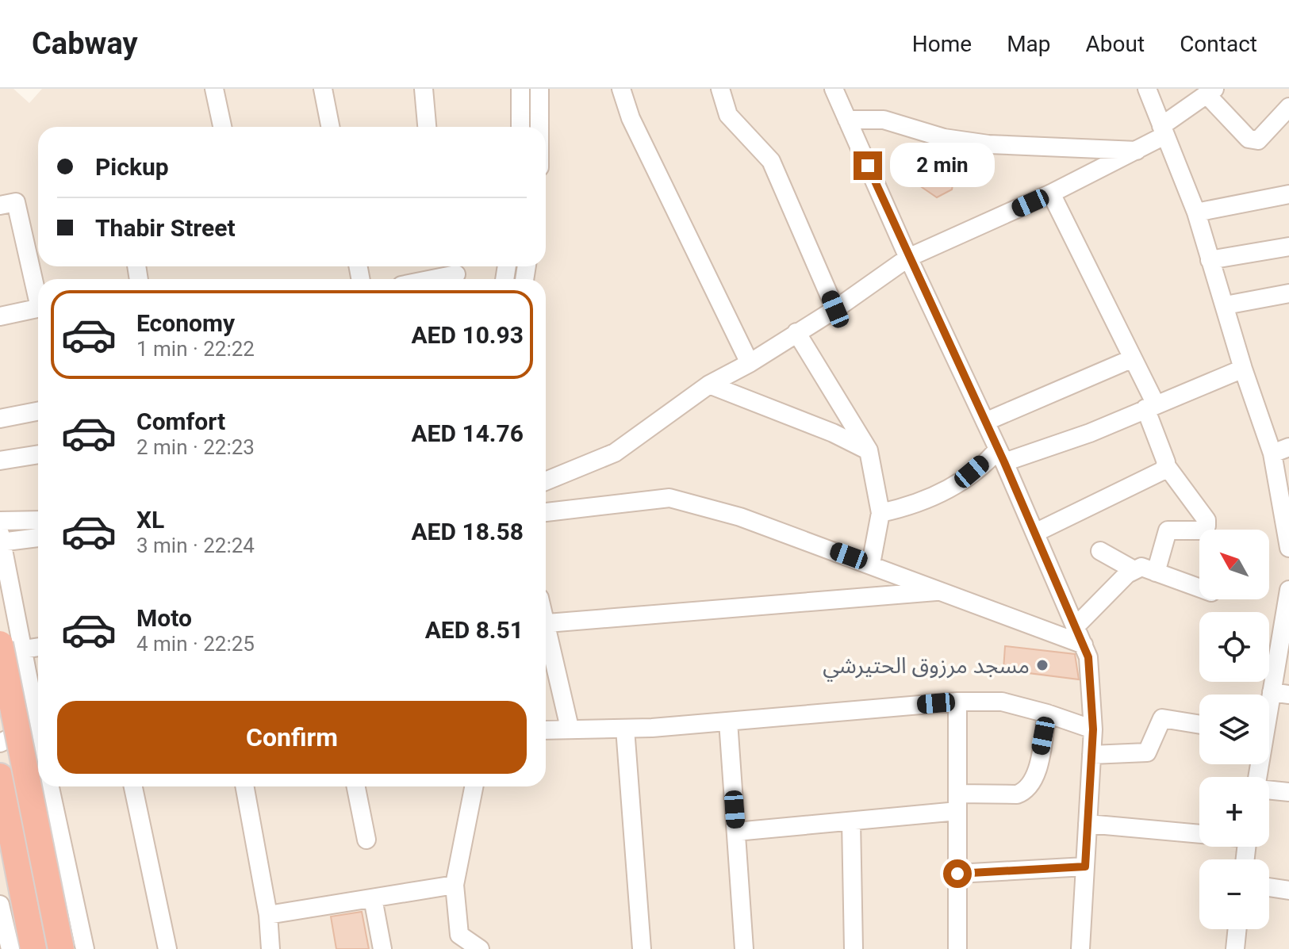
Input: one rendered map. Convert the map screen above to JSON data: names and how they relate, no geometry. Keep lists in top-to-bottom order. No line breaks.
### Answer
{"places":["مسجد مرزوق الحتيرشي"],"north":"top left","page":{"header":"Cabway","nav":["Home","Map","About","Contact"],"banner":["Pickup","Thabir Street"],"bubble":"2 min","list":[{"name":"Economy","note":"1 min · 22:22","value":"AED 10.93"},{"name":"Comfort","note":"2 min · 22:23","value":"AED 14.76"},{"name":"XL","note":"3 min · 22:24","value":"AED 18.58"},{"name":"Moto","note":"4 min · 22:25","value":"AED 8.51"}],"map_buttons":["+","−"],"buttons":"Confirm"}}
